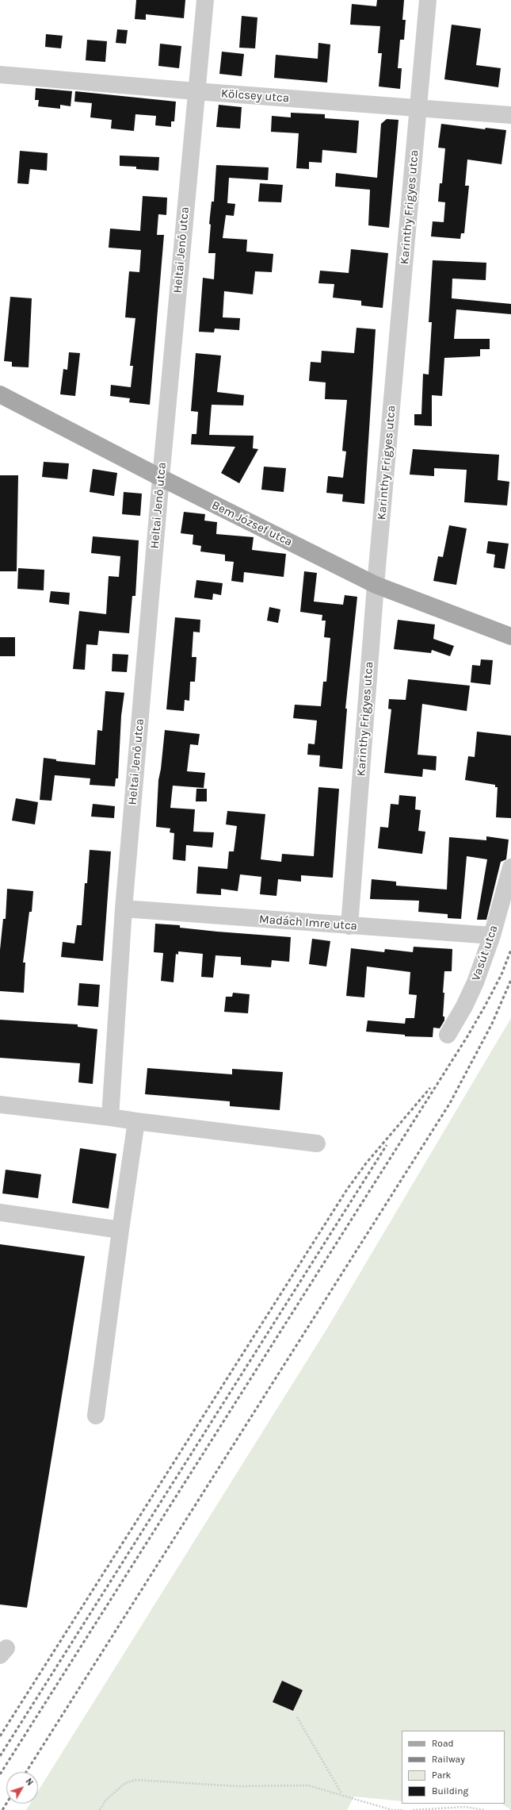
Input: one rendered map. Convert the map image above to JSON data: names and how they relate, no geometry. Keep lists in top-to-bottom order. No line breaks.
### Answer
{"streets":{"main road":["Bem József utca"],"street":["Kölcsey utca","Karinthy Frigyes utca","Heltai Jenő utca","Madách Imre utca","Vasút utca"]},"crossings":[["Kölcsey utca","Karinthy Frigyes utca"],["Kölcsey utca","Heltai Jenő utca"],["Karinthy Frigyes utca","Bem József utca"],["Karinthy Frigyes utca","Madách Imre utca"],["Heltai Jenő utca","Bem József utca"],["Heltai Jenő utca","Madách Imre utca"],["Madách Imre utca","Vasút utca"]],"legend":["Road","Railway","Park","Building"],"north":"top right"}
